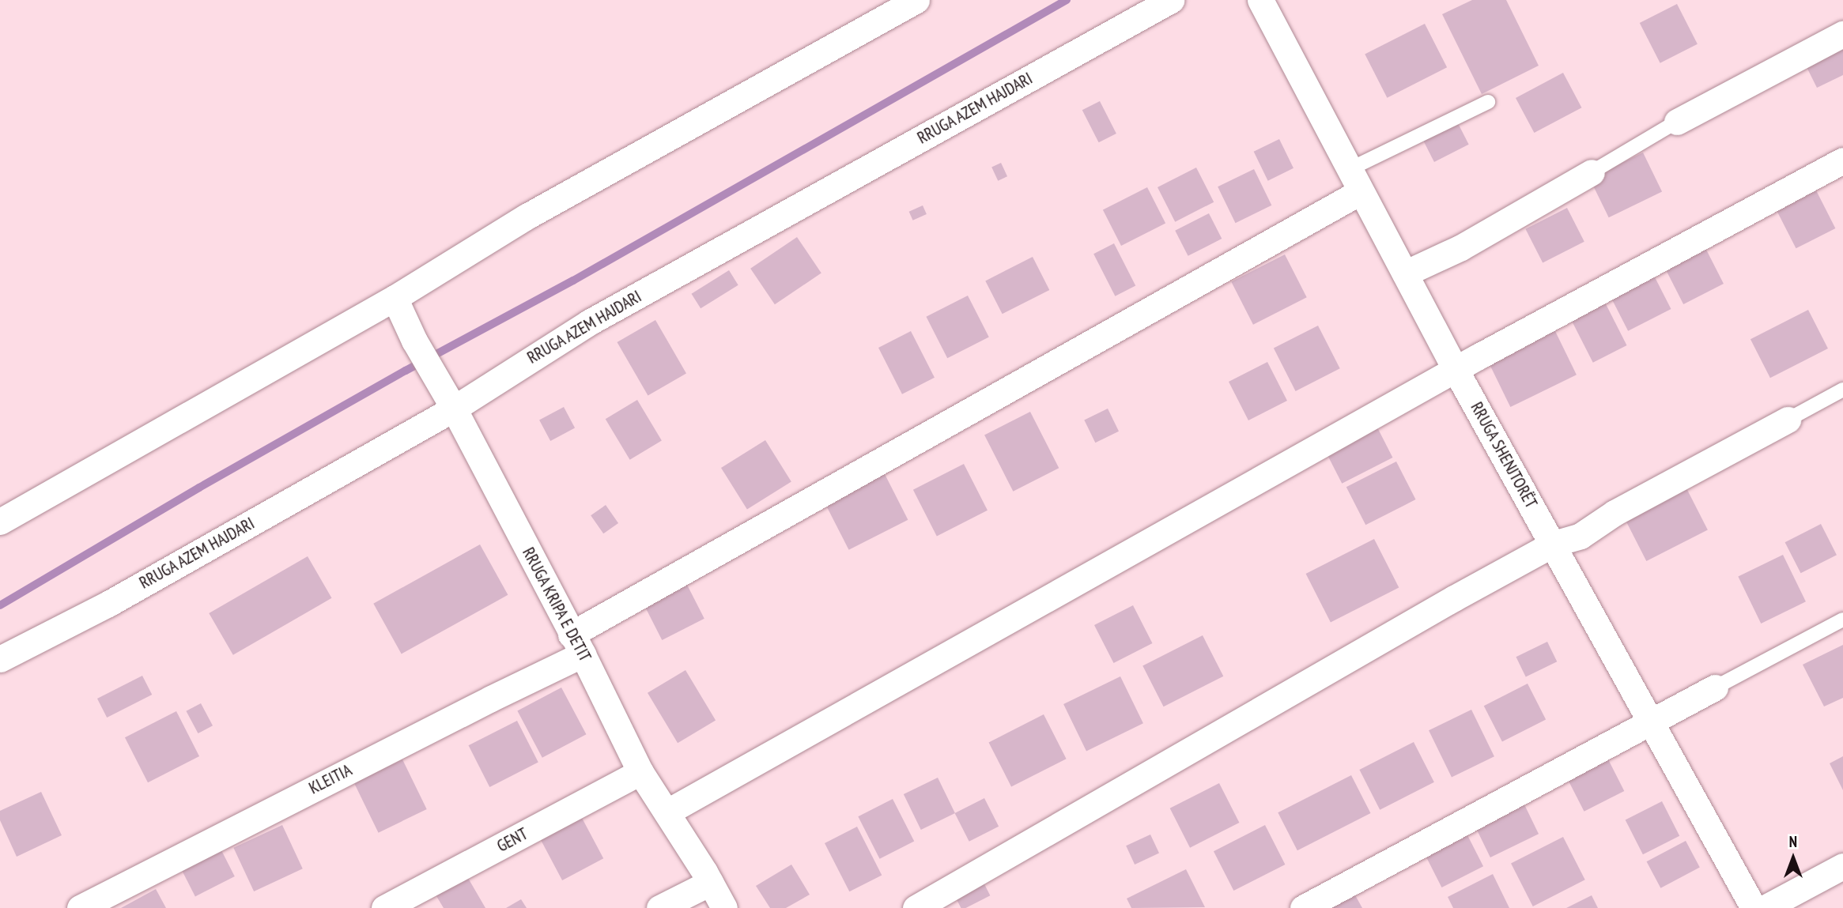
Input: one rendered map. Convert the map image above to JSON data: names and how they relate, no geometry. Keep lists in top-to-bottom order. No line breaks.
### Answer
{"streets":{"street":["RRUGA AZEM HAJDARI","RRUGA SHENJTORËT","RRUGA KRIPA E DETIT","KLEITIA","GENT"]},"crossings":[["RRUGA AZEM HAJDARI","RRUGA KRIPA E DETIT"],["RRUGA SHENJTORËT","KLEITIA"],["RRUGA KRIPA E DETIT","KLEITIA"],["RRUGA KRIPA E DETIT","GENT"]],"north":"top"}
